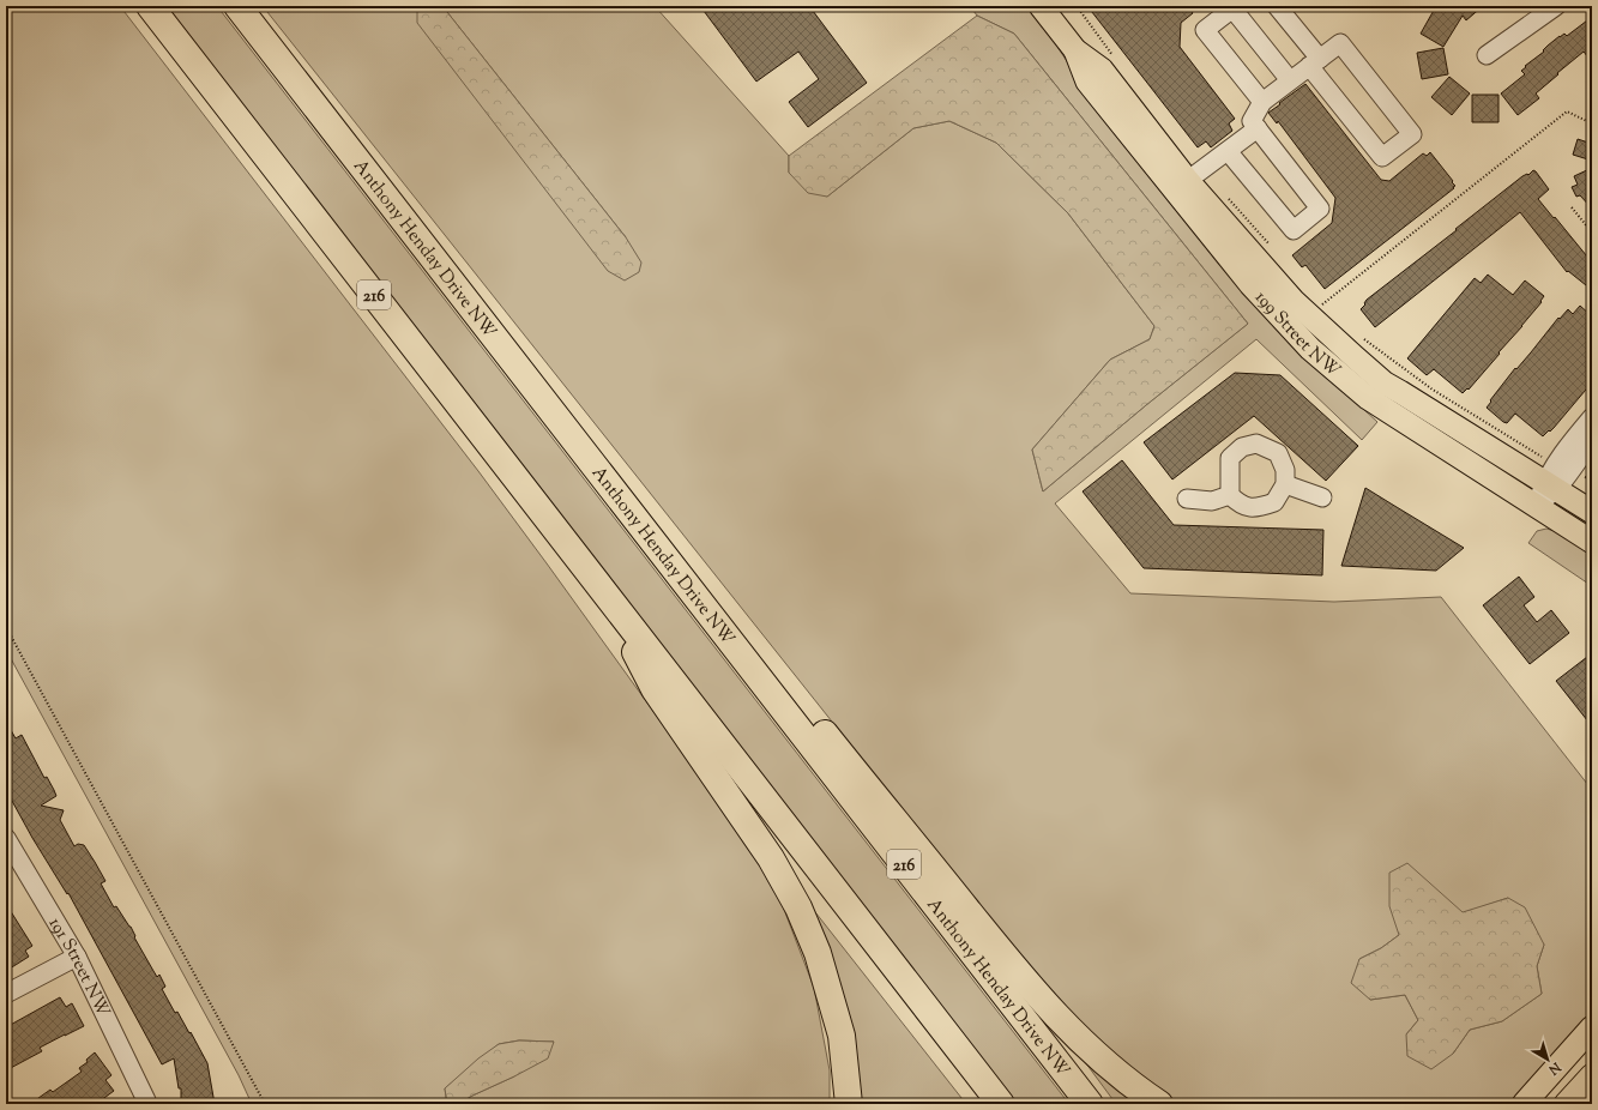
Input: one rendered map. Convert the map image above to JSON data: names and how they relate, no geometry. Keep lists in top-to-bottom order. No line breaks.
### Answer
{"streets":{"highway":["Anthony Henday Drive NW","216"],"main road":["199 Street NW"],"street":["191 Street NW"]},"north":"bottom right"}
